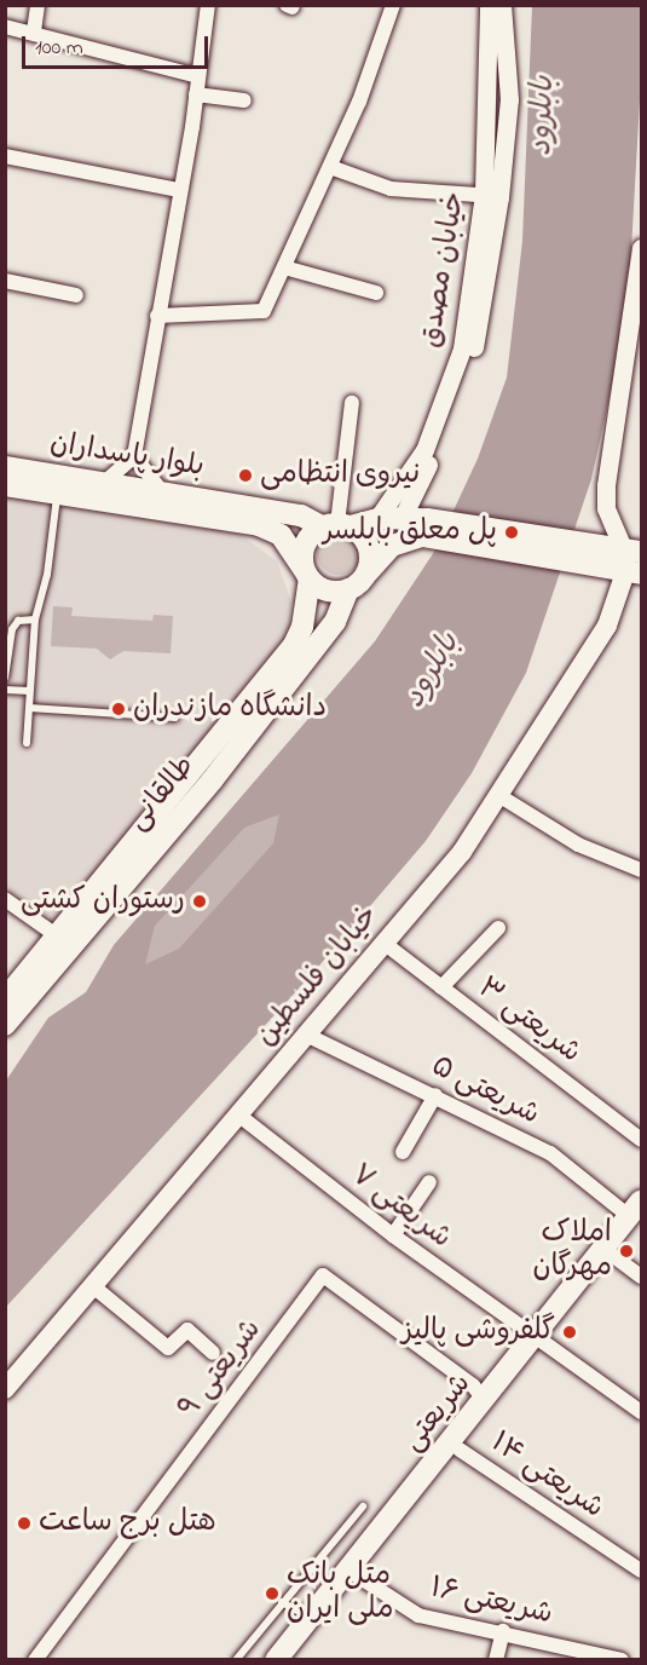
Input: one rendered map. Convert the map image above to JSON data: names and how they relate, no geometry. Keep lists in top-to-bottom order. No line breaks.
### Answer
{"streets":{"main road":["بلوار پاسداران","طالقانی","خیابان فلسطین","شریعتی"],"street":["خیابان مصدق","شریعتی ۳","شریعتی ۵","شریعتی ۷","شریعتی ۹","شریعتی ۱۴","شریعتی ۱۶"]},"crossings":[["بلوار پاسداران","طالقانی"],["خیابان فلسطین","شریعتی ۳"],["خیابان فلسطین","شریعتی ۵"],["خیابان فلسطین","شریعتی ۷"],["شریعتی ۵","شریعتی"],["شریعتی ۷","شریعتی"],["شریعتی ۹","شریعتی"],["شریعتی","شریعتی ۱۴"],["شریعتی","شریعتی ۱۶"]],"water":["بابلرود"],"places":["نیروی انتظامی","پل معلق بابلسر","دانشگاه مازندران","رستوران کشتی","املاک مهرگان","گلفروشی پالیز","هتل برج ساعت","متل بانک ملی ایران"],"scale_bar":"100 m"}
